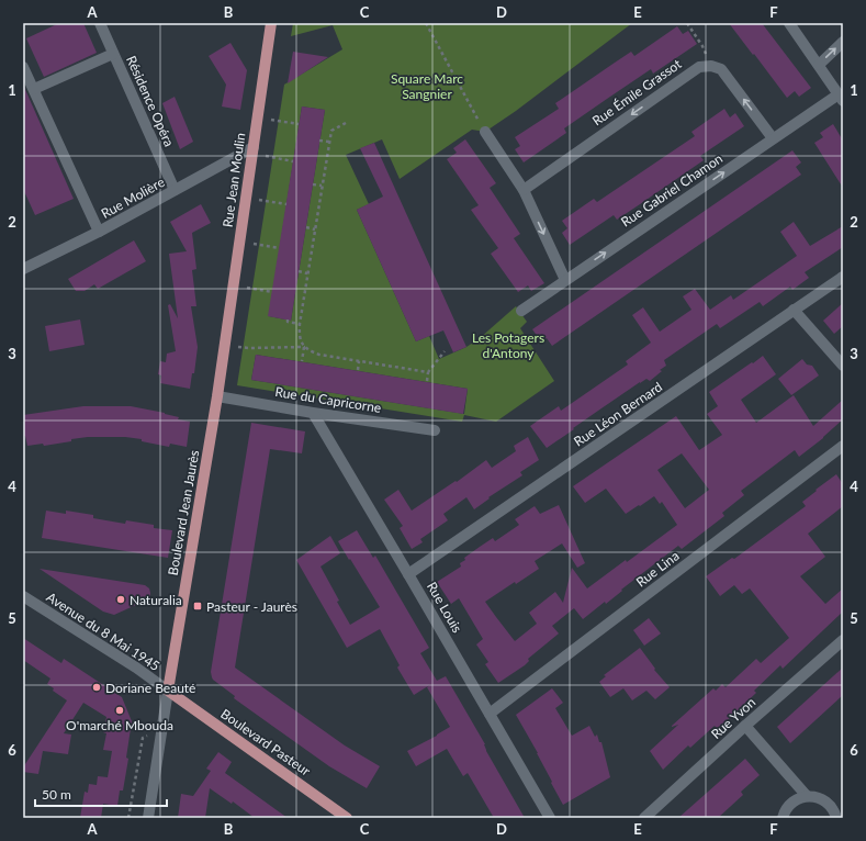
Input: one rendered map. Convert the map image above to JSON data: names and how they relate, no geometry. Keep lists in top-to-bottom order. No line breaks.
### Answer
{"streets":{"main road":["Rue Jean Moulin","Boulevard Jean Jaurès","Boulevard Pasteur"],"street":["Rue Émile Grassot","Résidence Opéra","Rue Gabriel Chamon","Rue Molière","Rue du Capricorne","Rue Léon Bernard","Rue Lina","Rue Louis","Avenue du 8 Mai 1945","Rue Yvon"]},"crossings":[["Résidence Opéra","Rue Molière"],["Rue Jean Moulin","Rue Molière"],["Rue Jean Moulin","Boulevard Jean Jaurès"],["Rue du Capricorne","Boulevard Jean Jaurès"],["Rue du Capricorne","Rue Louis"],["Rue Léon Bernard","Rue Louis"],["Boulevard Jean Jaurès","Avenue du 8 Mai 1945"],["Boulevard Jean Jaurès","Boulevard Pasteur"],["Rue Lina","Rue Louis"],["Avenue du 8 Mai 1945","Boulevard Pasteur"]],"one_way":["Rue Émile Grassot","Rue Gabriel Chamon"],"parks":["Square Marc Sangnier","Les Potagers d'Antony"],"places":{"other":["Naturalia","Doriane Beauté","O'marché Mbouda"],"transit":["Pasteur - Jaurès"]},"scale_bar":"50 m","grid":{"columns":["A","B","C","D","E","F"],"rows":["1","2","3","4","5","6"]}}
